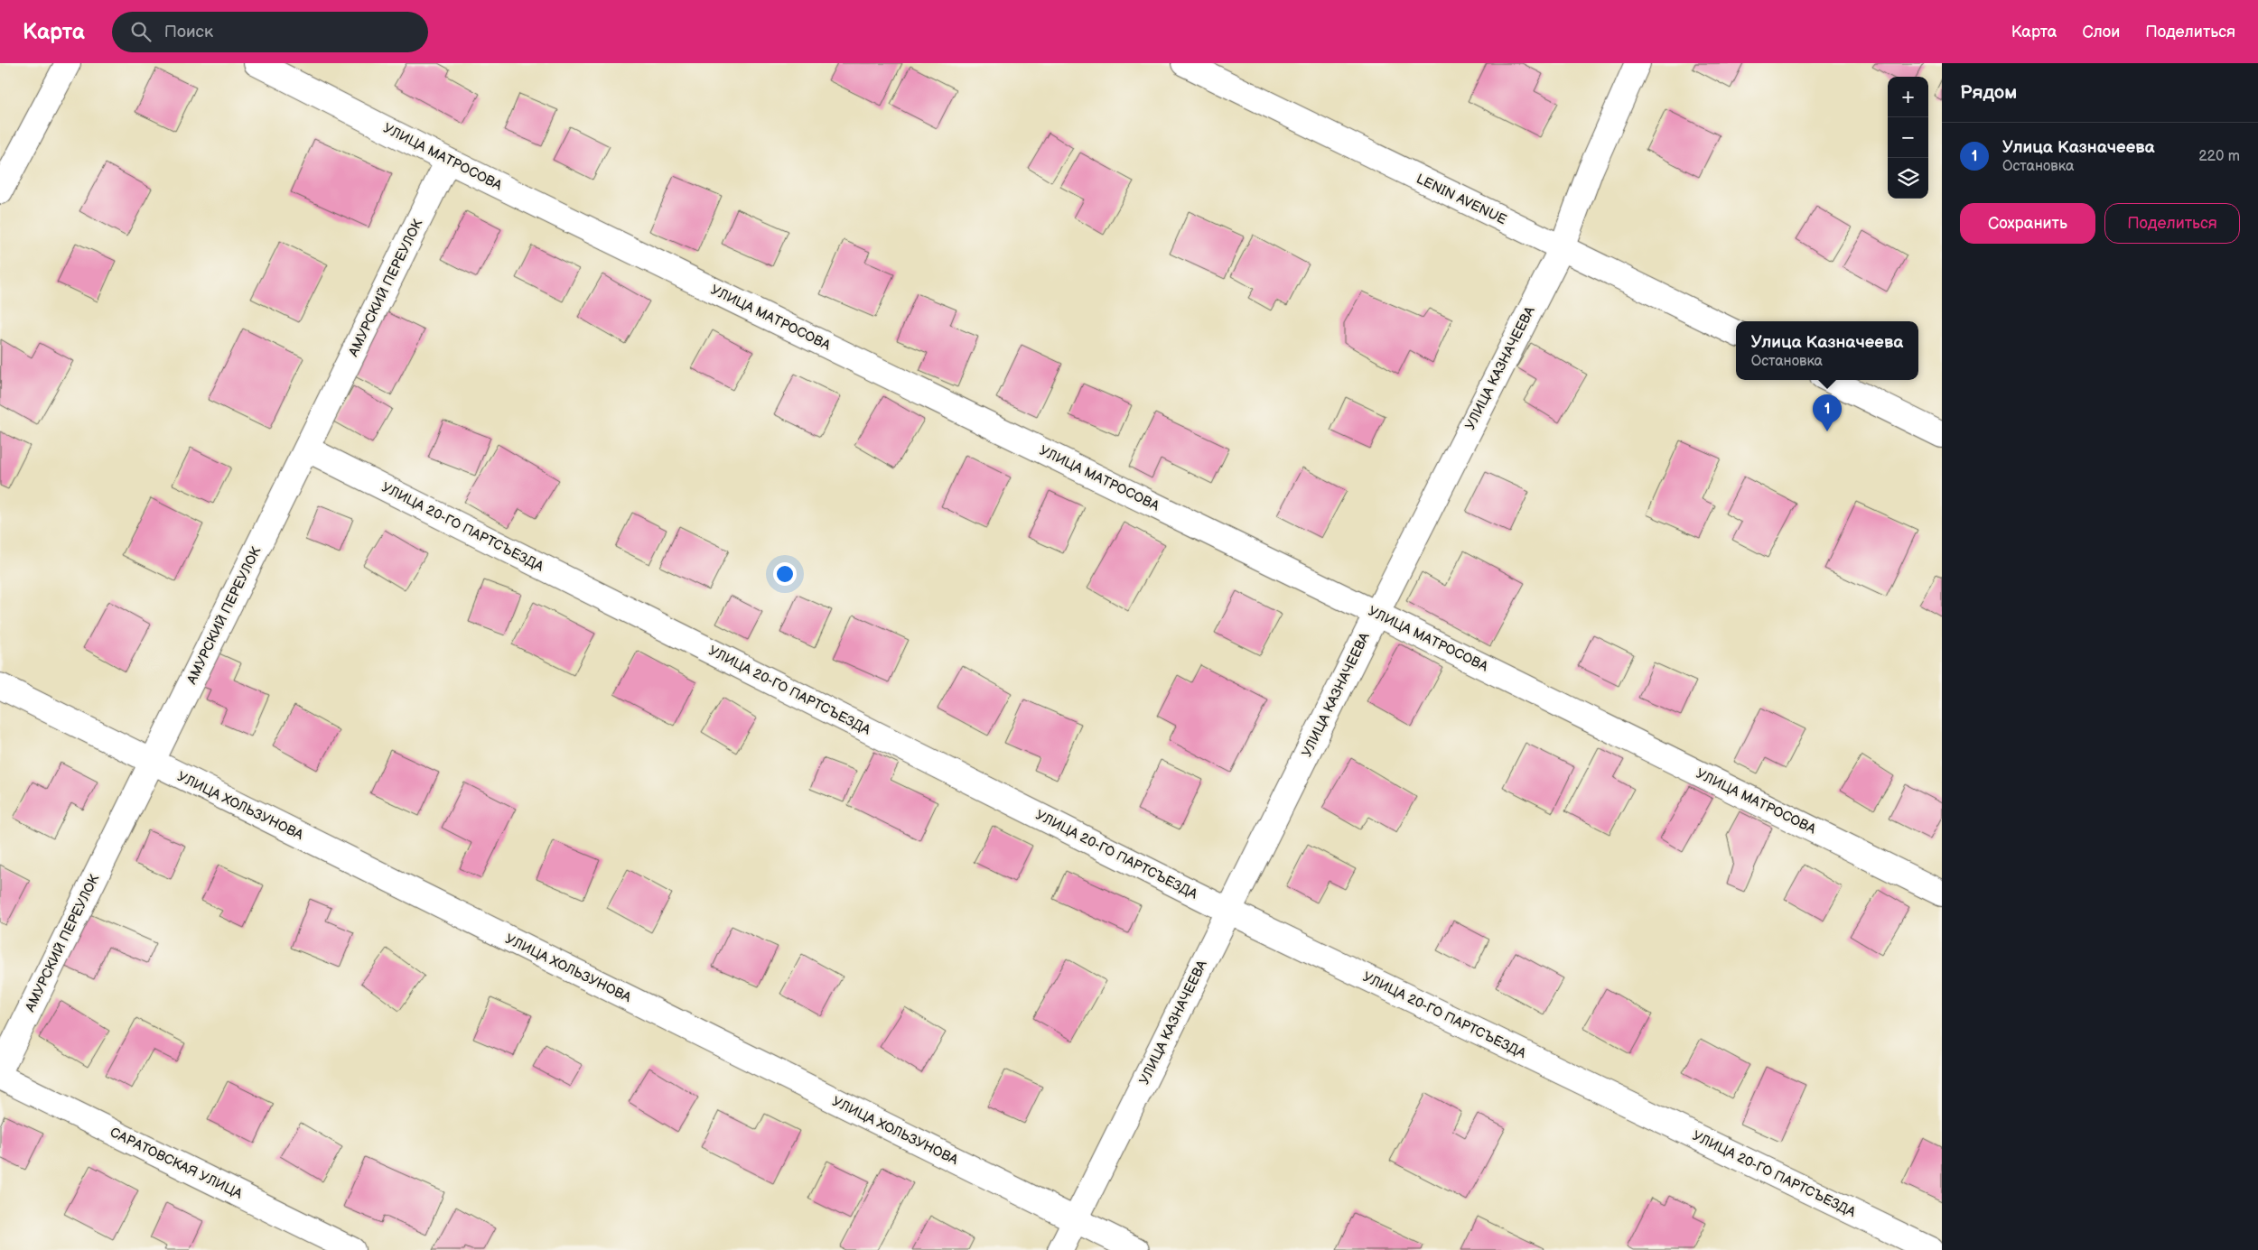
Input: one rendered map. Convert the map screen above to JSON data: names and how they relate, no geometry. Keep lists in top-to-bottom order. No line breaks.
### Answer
{"streets":{"street":["УЛИЦА МАТРОСОВА","LENIN AVENUE","АМУРСКИЙ ПЕРЕУЛОК","УЛИЦА КАЗНАЧЕЕВА","УЛИЦА 20-ГО ПАРТСЪЕЗДА","УЛИЦА ХОЛЬЗУНОВА","САРАТОВСКАЯ УЛИЦА"]},"crossings":[["УЛИЦА МАТРОСОВА","АМУРСКИЙ ПЕРЕУЛОК"],["УЛИЦА МАТРОСОВА","УЛИЦА КАЗНАЧЕЕВА"],["LENIN AVENUE","УЛИЦА КАЗНАЧЕЕВА"],["АМУРСКИЙ ПЕРЕУЛОК","УЛИЦА 20-ГО ПАРТСЪЕЗДА"],["АМУРСКИЙ ПЕРЕУЛОК","УЛИЦА ХОЛЬЗУНОВА"],["УЛИЦА КАЗНАЧЕЕВА","УЛИЦА 20-ГО ПАРТСЪЕЗДА"],["УЛИЦА КАЗНАЧЕЕВА","УЛИЦА ХОЛЬЗУНОВА"]],"page":{"header":"Карта","search":"Поиск","nav":["Карта","Слои","Поделиться"],"heading":"Рядом","map_buttons":["+","−"],"list":[{"mark":"1","name":"Улица Казначеева","note":"Остановка","value":"220 m"}],"buttons":["Сохранить","Поделиться"],"popup":["Улица Казначеева","Остановка"],"pins":"1"}}
